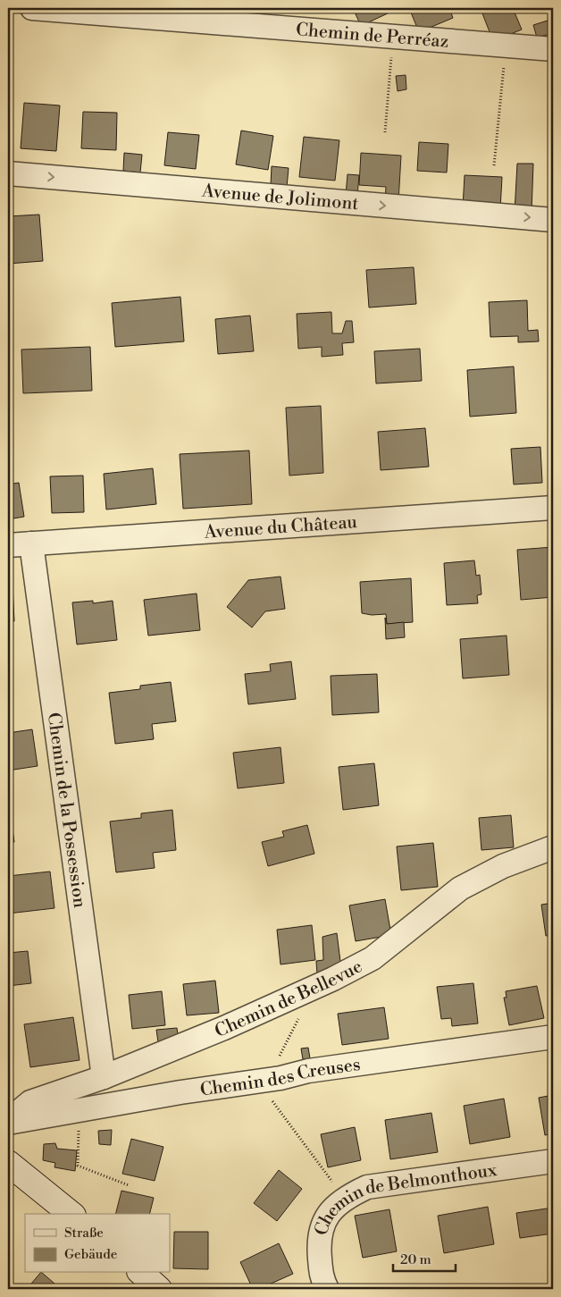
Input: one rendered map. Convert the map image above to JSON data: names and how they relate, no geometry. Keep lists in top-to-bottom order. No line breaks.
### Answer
{"streets":{"street":["Chemin de Perréaz","Avenue de Jolimont","Avenue du Château","Chemin de la Possession","Chemin de Bellevue","Chemin des Creuses","Chemin de Belmonthoux"]},"crossings":[["Avenue du Château","Chemin de la Possession"],["Chemin de la Possession","Chemin de Bellevue"],["Chemin de Bellevue","Chemin des Creuses"]],"one_way":["Avenue de Jolimont"],"legend":["Straße","Gebäude"],"scale_bar":"20 m"}
